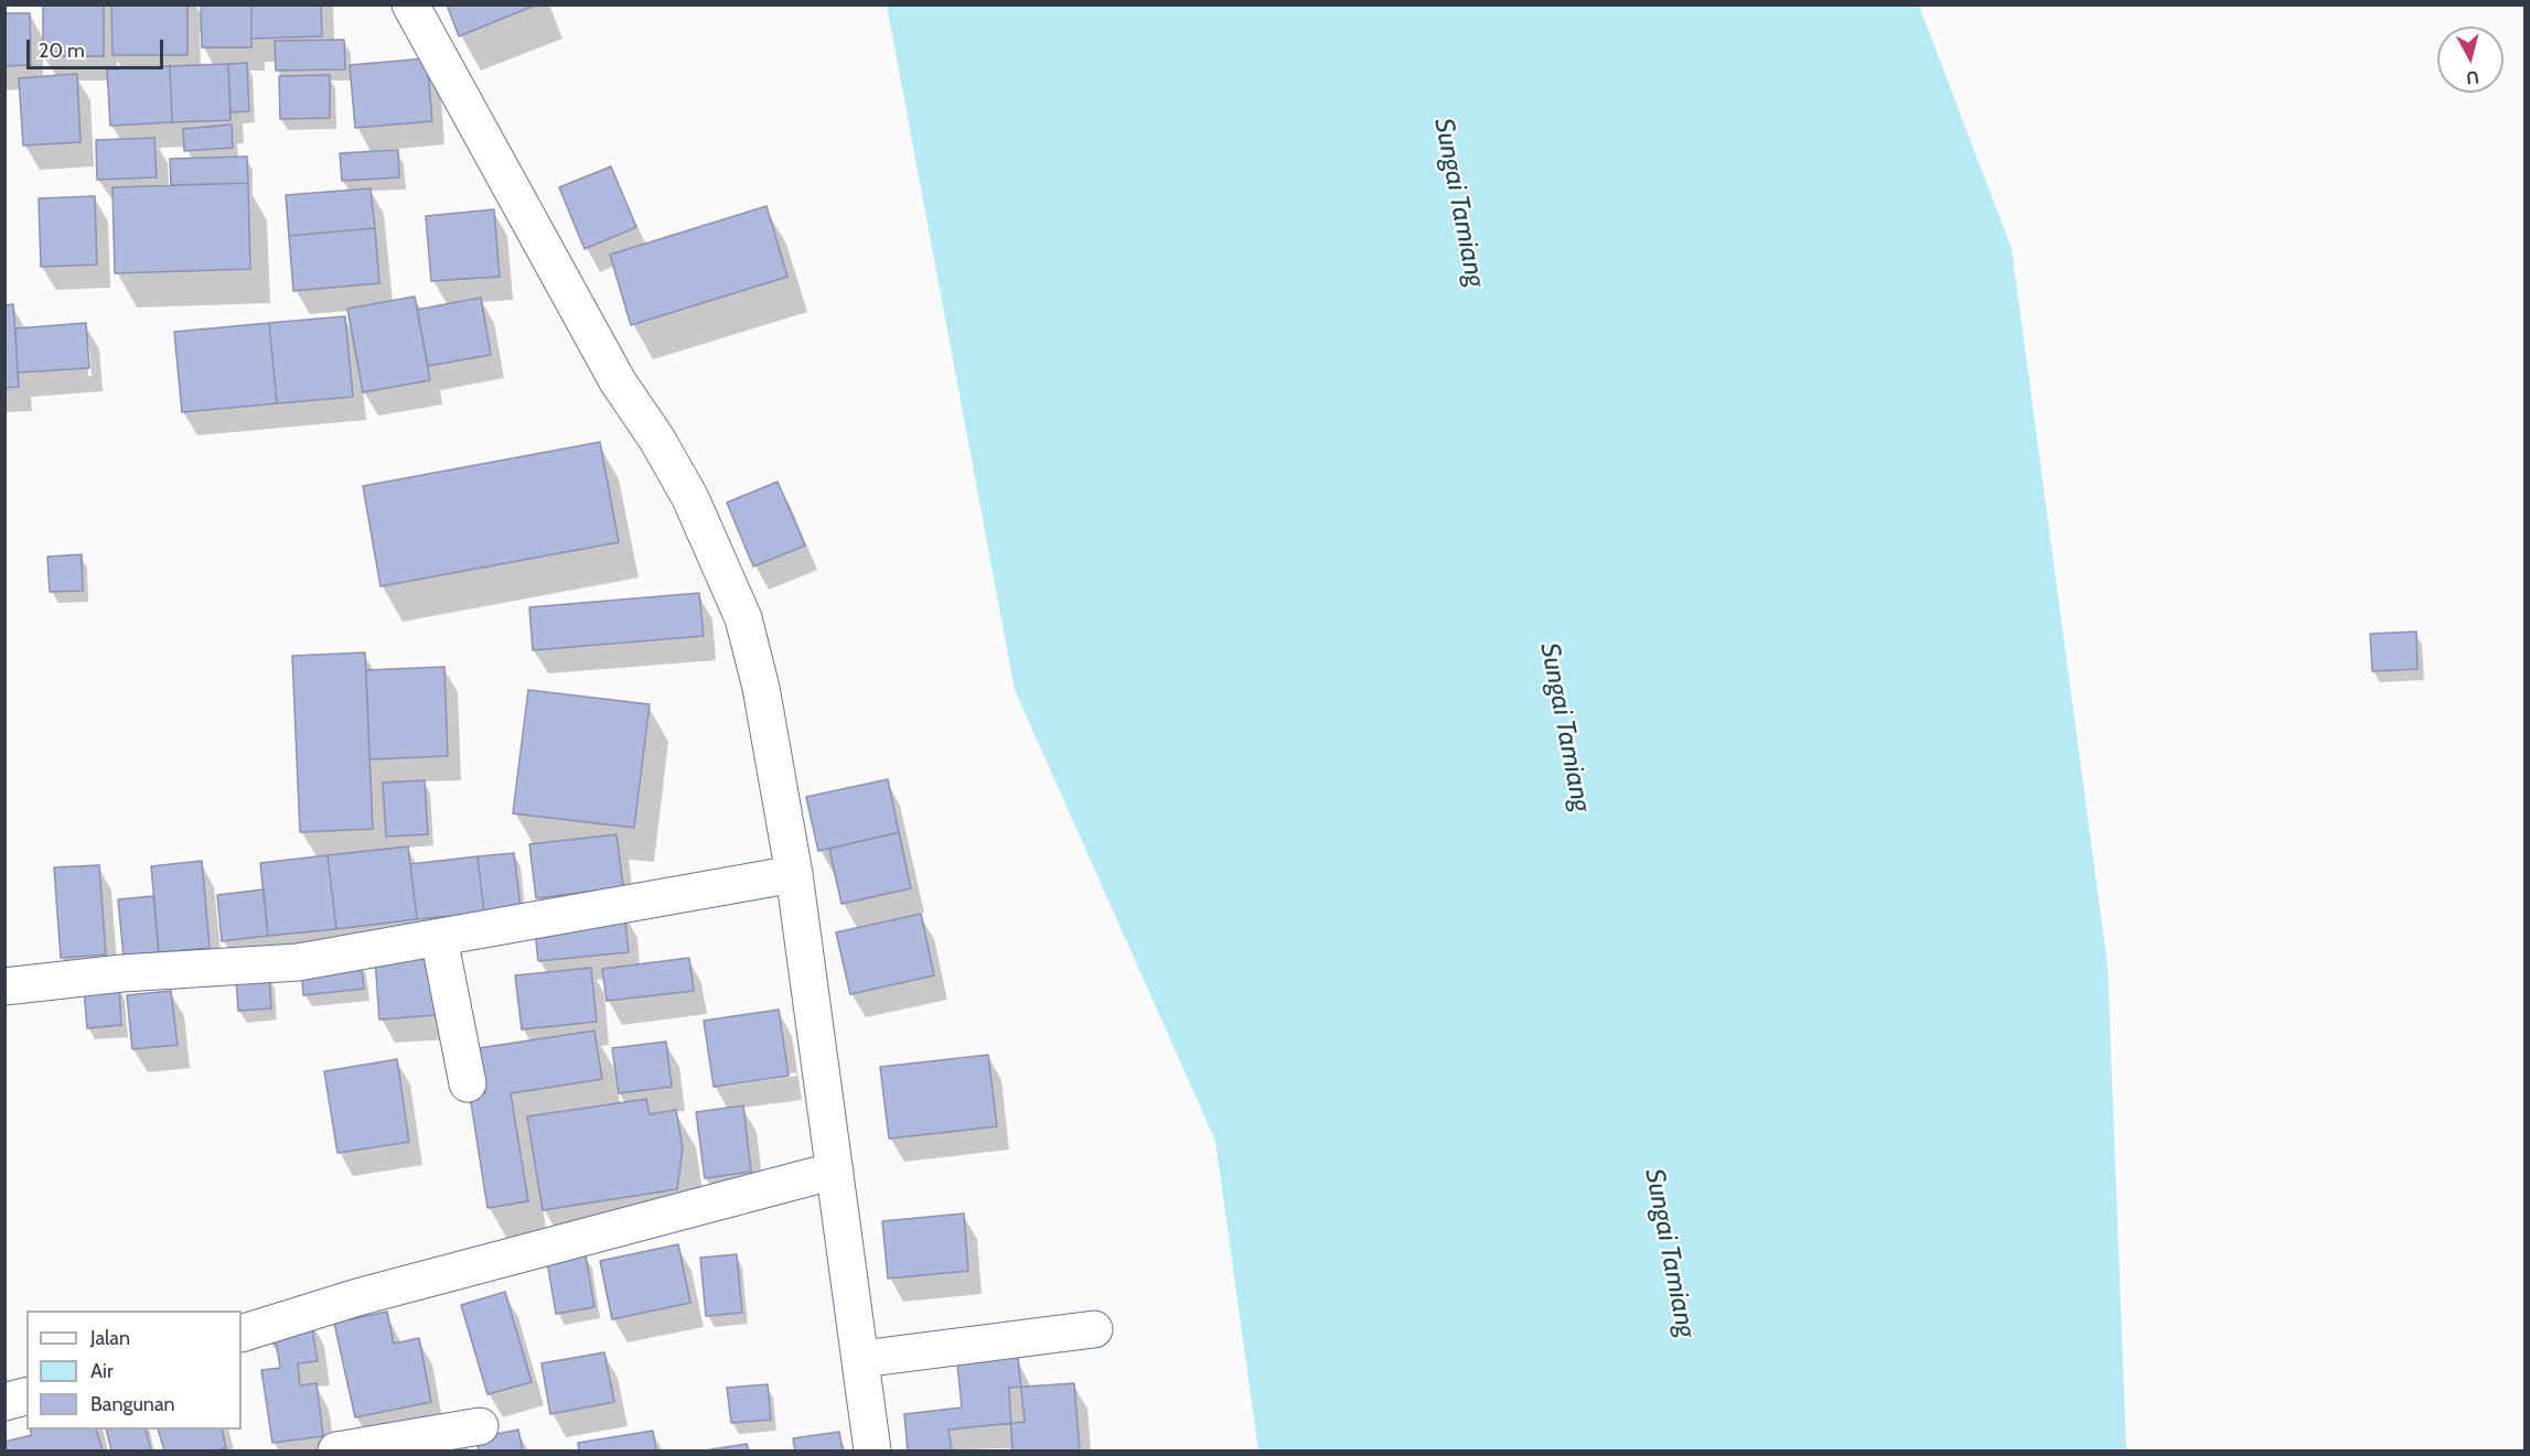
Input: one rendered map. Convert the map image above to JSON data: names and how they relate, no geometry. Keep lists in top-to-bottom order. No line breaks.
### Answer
{"water":["Sungai Tamiang"],"legend":["Jalan","Air","Bangunan"],"scale_bar":"20 m","north":"bottom"}
